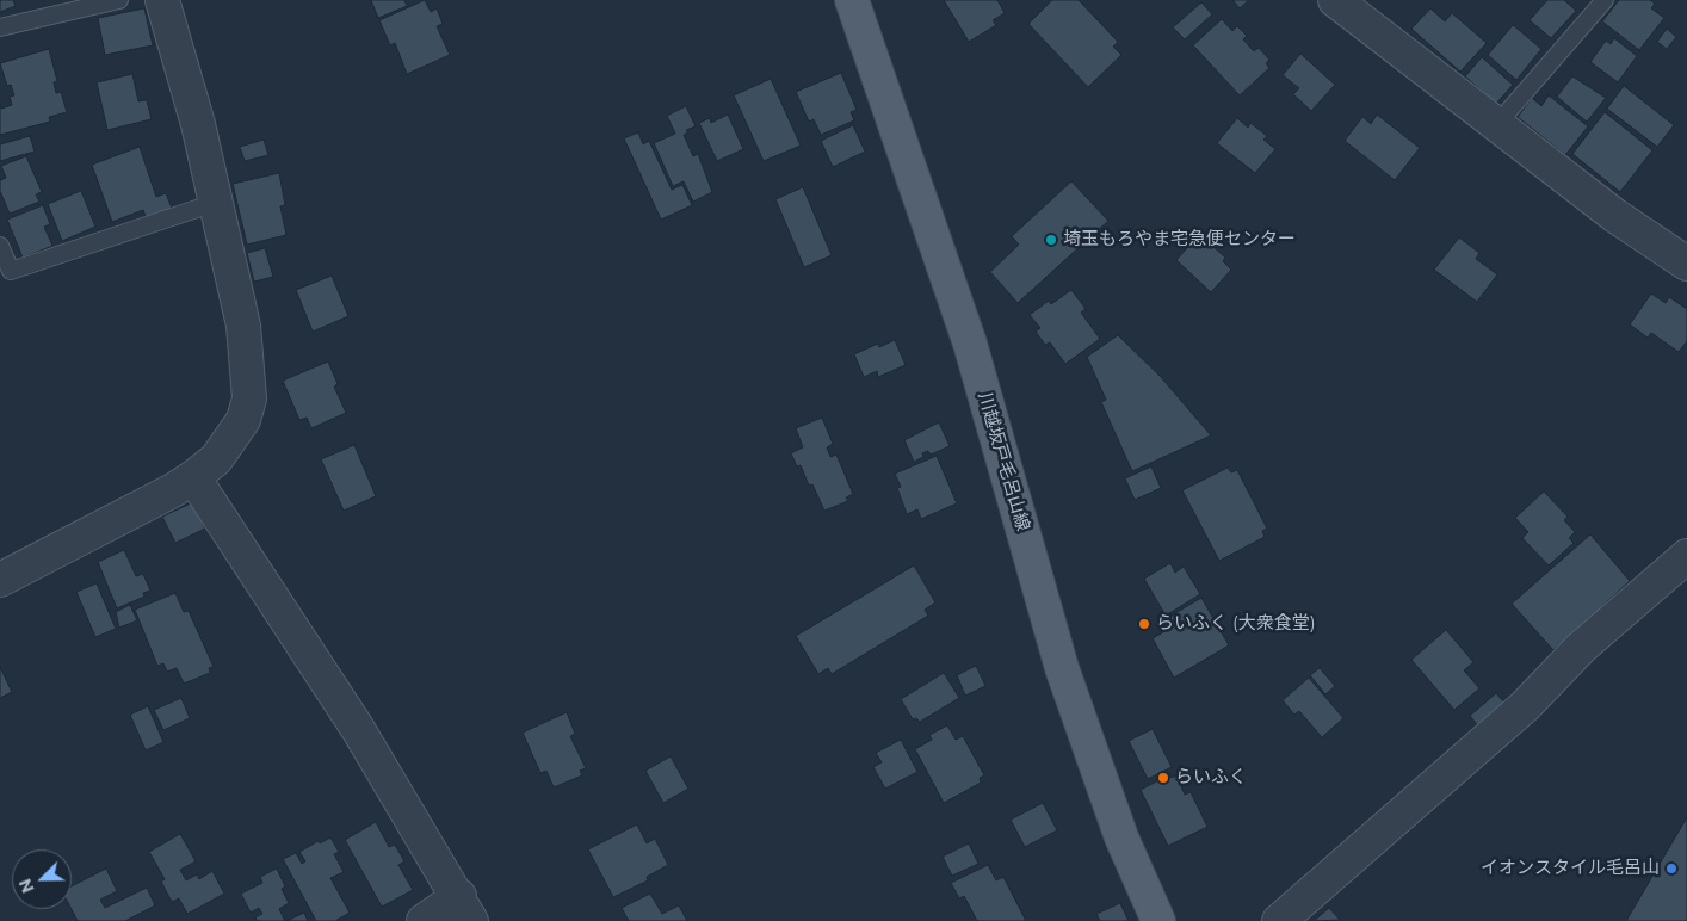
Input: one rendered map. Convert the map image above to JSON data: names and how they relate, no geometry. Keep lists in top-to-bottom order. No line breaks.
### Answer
{"streets":{"main road":["川越坂戸毛呂山線"]},"places":["埼玉もろやま宅急便センター","らいふく (大衆食堂)","らいふく","イオンスタイル毛呂山"],"north":"bottom left"}
